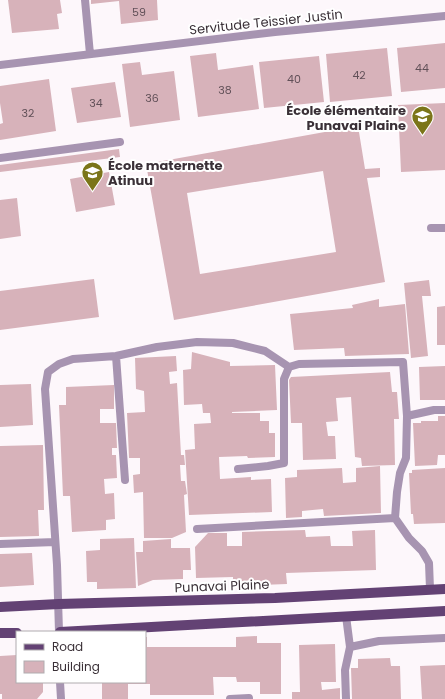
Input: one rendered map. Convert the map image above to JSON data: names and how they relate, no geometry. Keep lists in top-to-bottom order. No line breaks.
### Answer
{"streets":{"main road":["Punavai Plaine"],"street":["Servitude Teissier Justin"]},"places":{"school or university":["École élémentaire Punavai Plaine","École maternette Atinuu"]},"house_numbers":["59","44","42","40","38","36","34","32"],"legend":["Road","Building"]}
